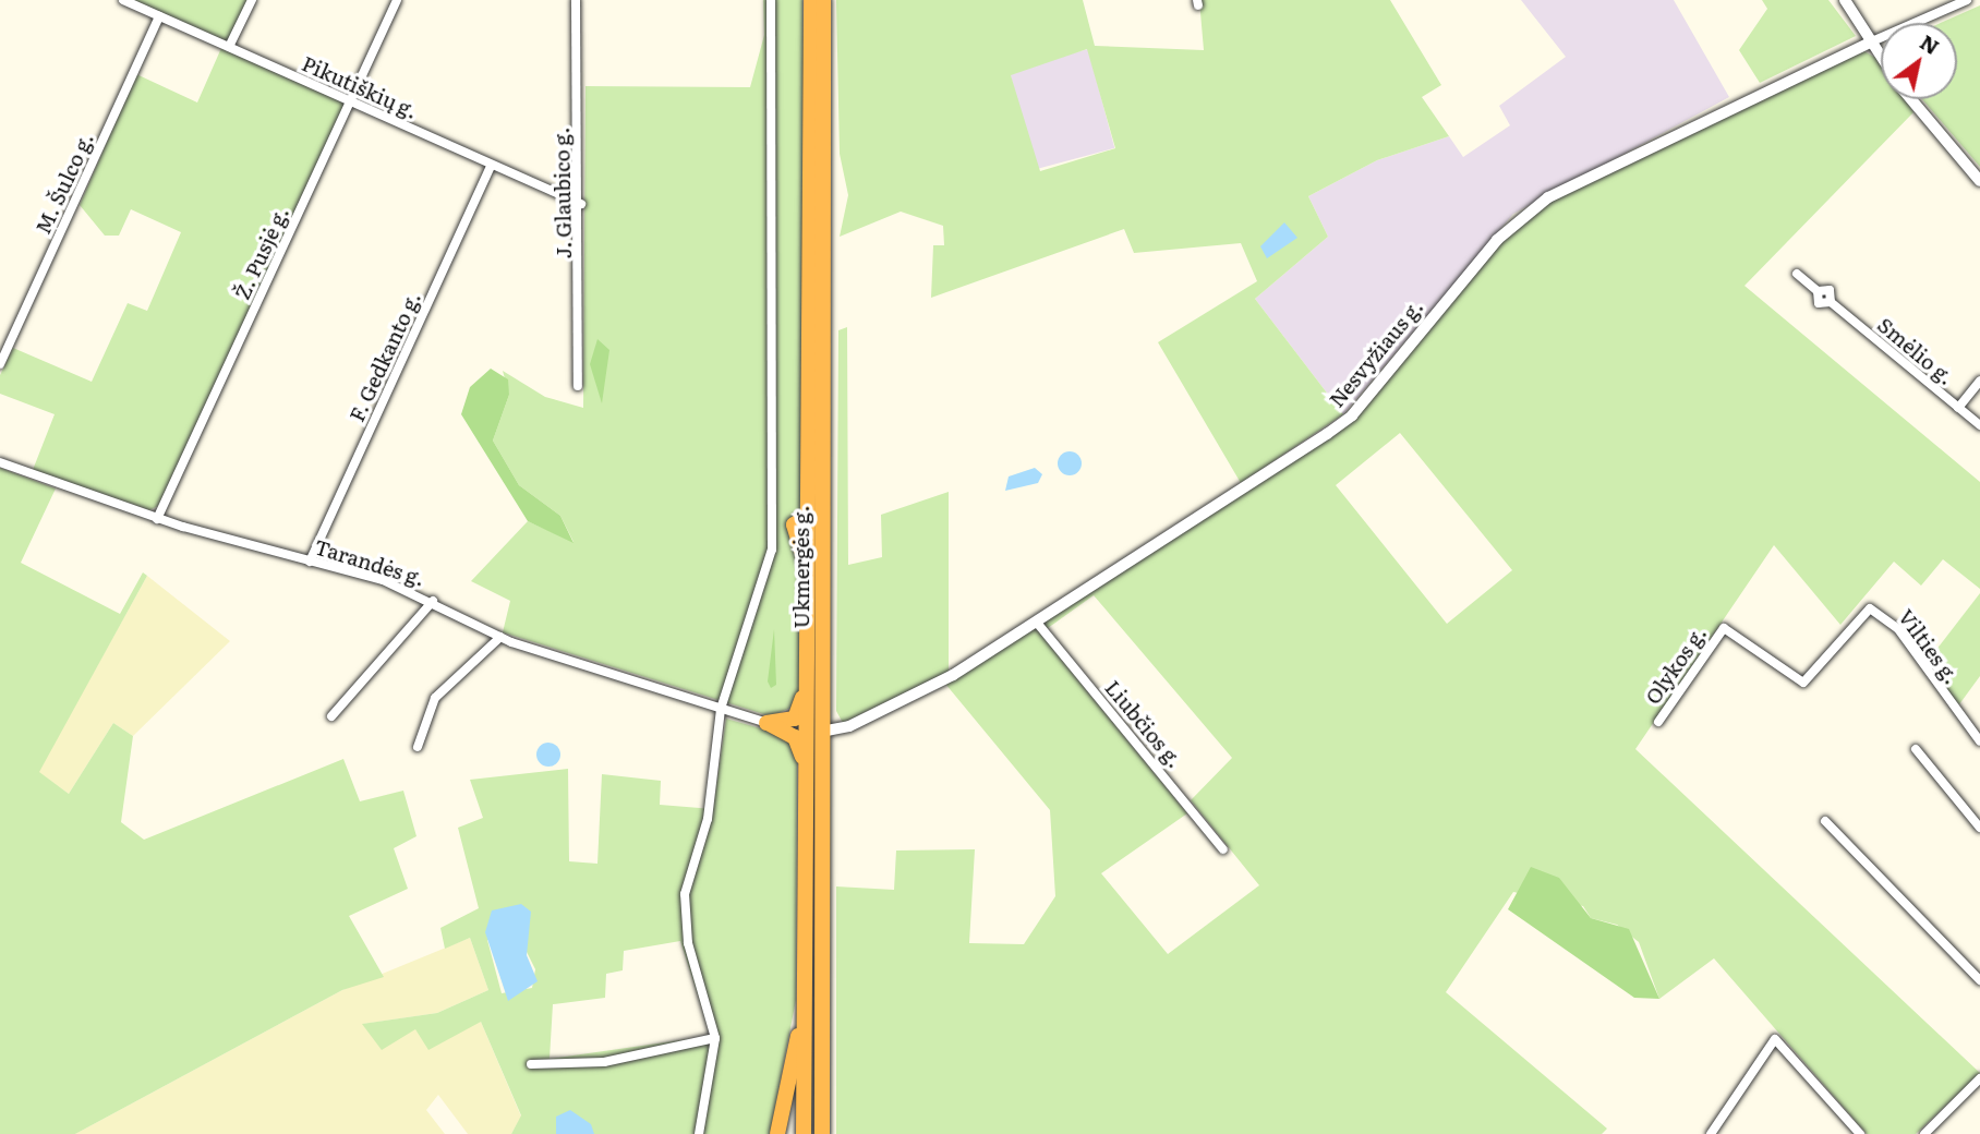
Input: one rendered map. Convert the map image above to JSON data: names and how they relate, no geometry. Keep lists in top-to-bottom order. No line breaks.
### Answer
{"streets":{"highway":["Ukmergės g."],"street":["Pikutiškių g.","M. Šulco g.","J. Glaubico g.","Ž. Pusjė g.","Smėlio g.","Nesvyžiaus g.","F. Gedkanto g.","Tarandės g.","Vilties g.","Olykos g.","Liubčios g."]},"crossings":[["Pikutiškių g.","M. Šulco g."],["Pikutiškių g.","J. Glaubico g."],["Pikutiškių g.","Ž. Pusjė g."],["Pikutiškių g.","F. Gedkanto g."],["Ž. Pusjė g.","Tarandės g."],["Nesvyžiaus g.","Ukmergės g."],["Nesvyžiaus g.","Liubčios g."],["F. Gedkanto g.","Tarandės g."],["Vilties g.","Olykos g."]],"north":"top right"}
